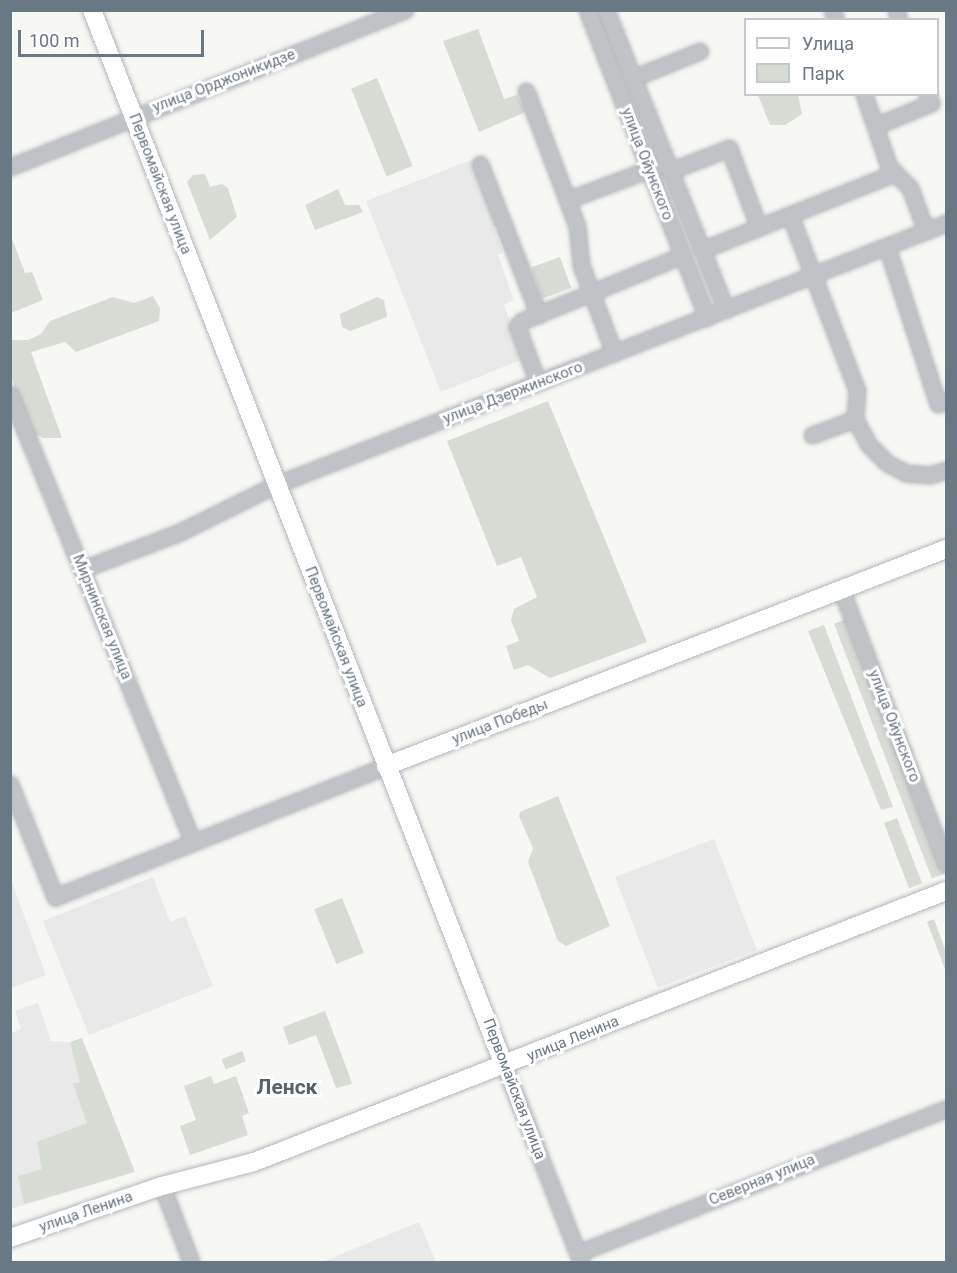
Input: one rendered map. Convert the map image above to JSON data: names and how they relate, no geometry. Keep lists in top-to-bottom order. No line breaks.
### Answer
{"streets":{"main road":["Первомайская улица","улица Победы","улица Ленина"],"street":["улица Орджоникидзе","улица Ойунского","улица Дзержинского","Мирнинская улица","Северная улица"]},"crossings":[["улица Орджоникидзе","Первомайская улица"],["улица Ойунского","улица Дзержинского"],["улица Ойунского","улица Победы"],["Первомайская улица","улица Дзержинского"],["Первомайская улица","улица Победы"],["Первомайская улица","улица Ленина"],["Первомайская улица","Северная улица"],["улица Дзержинского","Мирнинская улица"],["Мирнинская улица","улица Победы"]],"districts":["Ленск"],"legend":["Улица","Парк"],"scale_bar":"100 m"}
